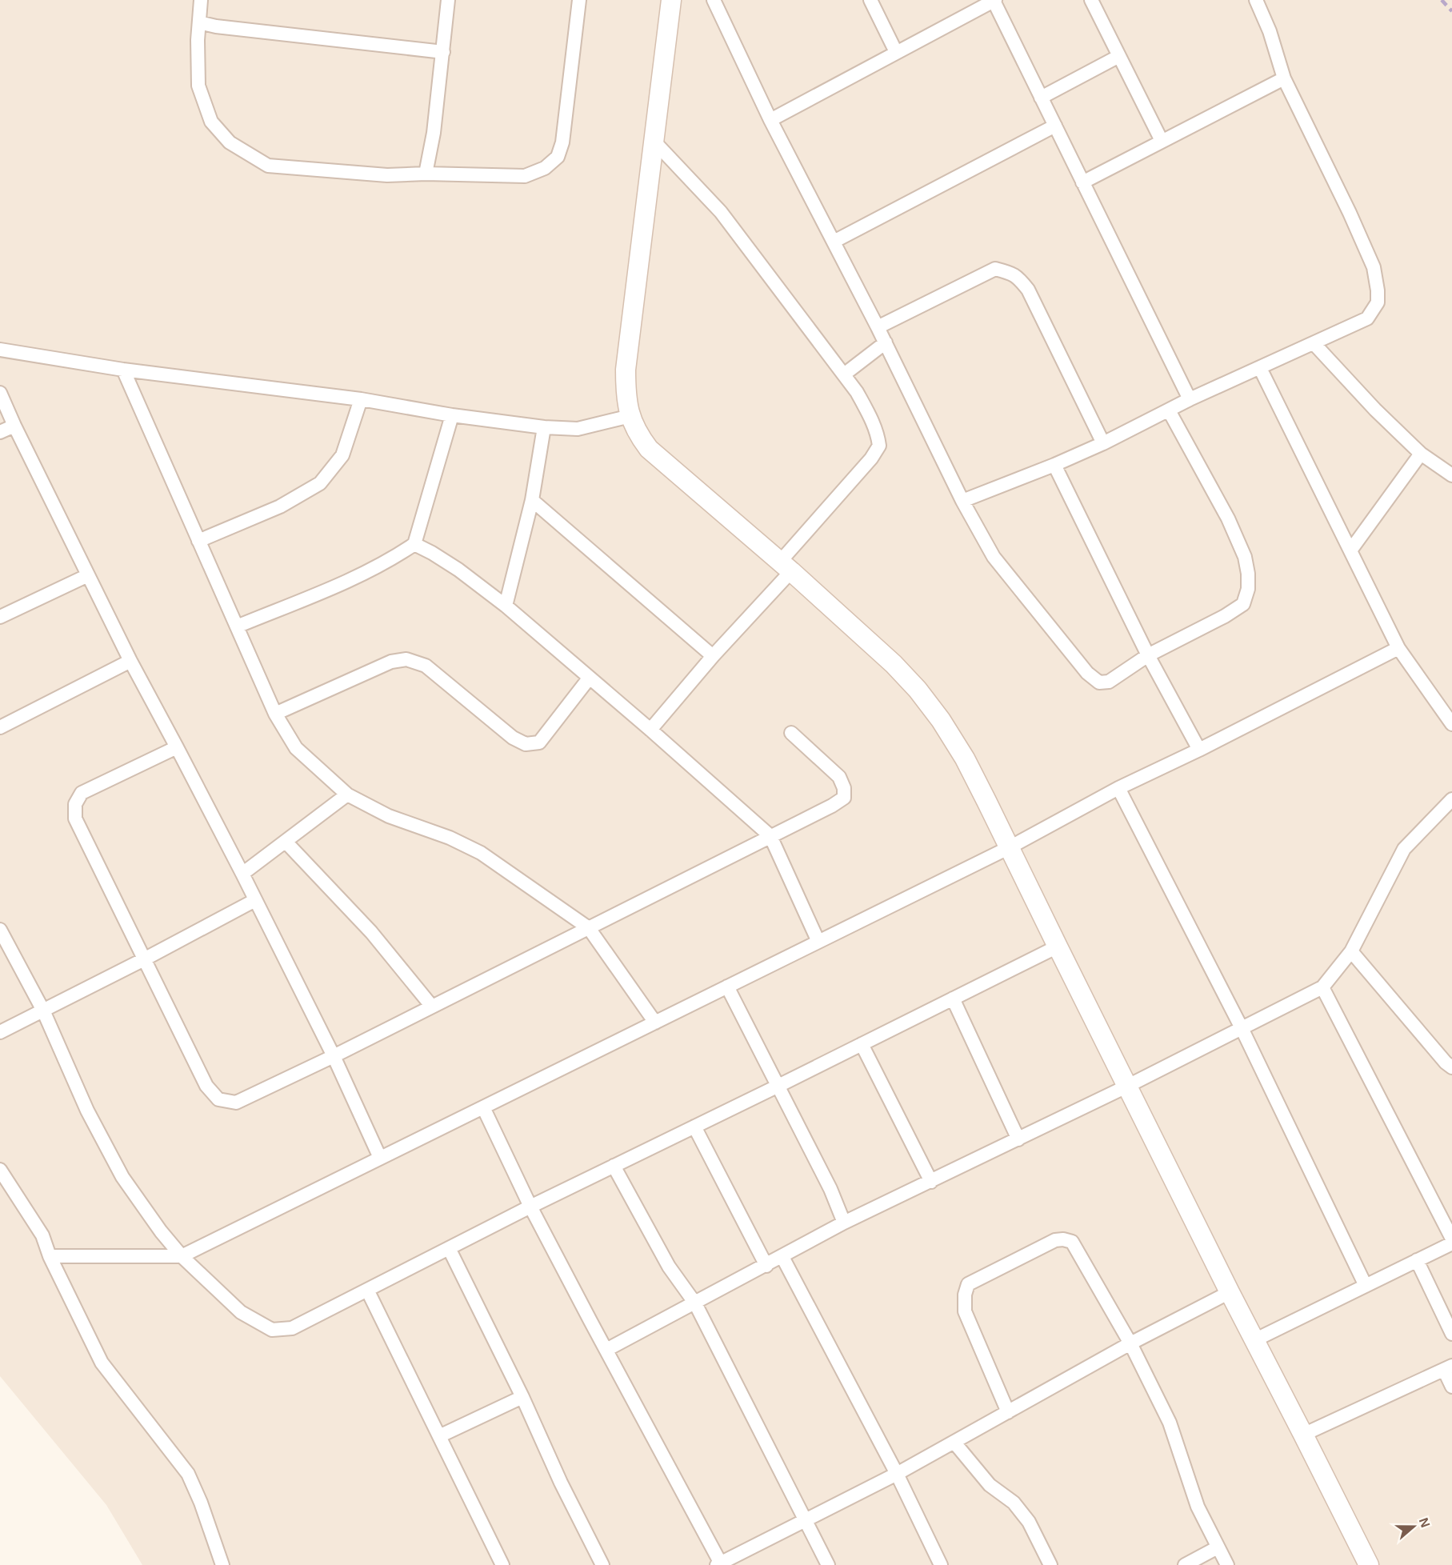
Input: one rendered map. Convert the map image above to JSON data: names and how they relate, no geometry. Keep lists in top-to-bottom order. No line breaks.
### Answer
{"north":"right"}
